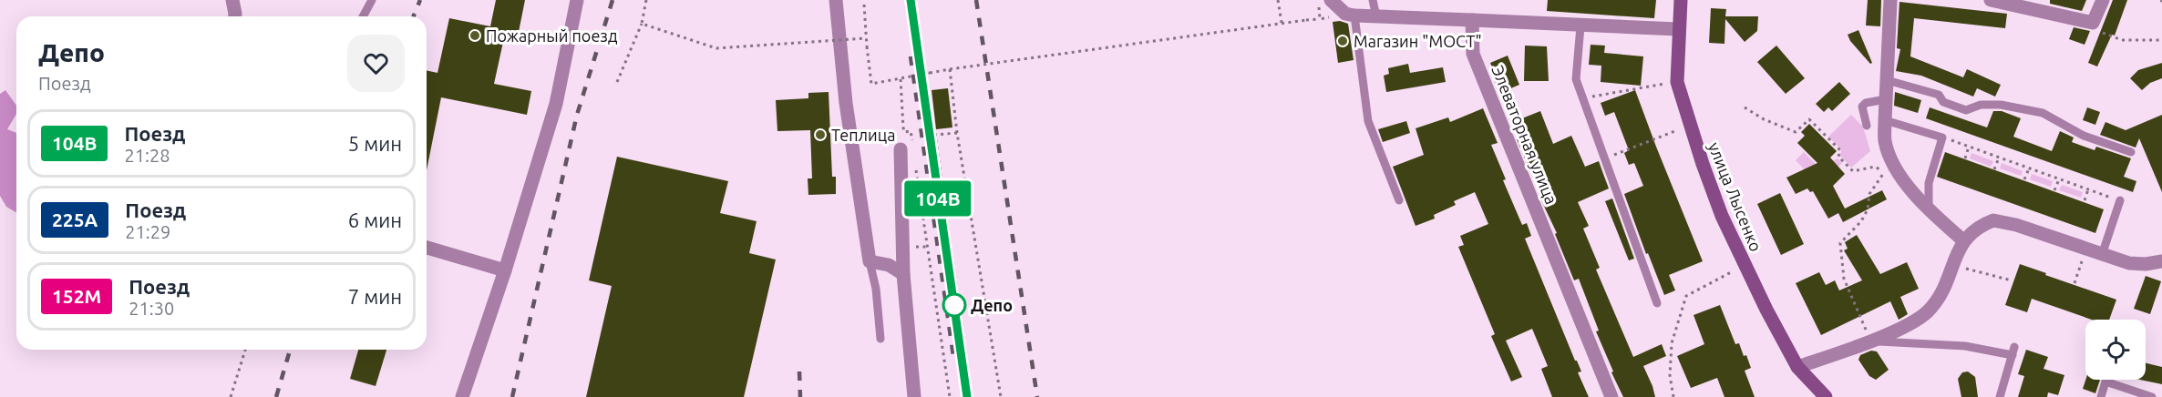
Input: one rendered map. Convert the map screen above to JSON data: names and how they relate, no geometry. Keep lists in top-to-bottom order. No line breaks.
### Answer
{"streets":{"main road":["улица Лысенко"],"street":["Элеваторная улица"]},"places":["Пожарный поезд","Магазин \"МОСТ\"","Теплица","Депо"],"page":{"on_map":"104В","heading":["Депо","Поезд"],"list":[{"mark":"104В","name":"Поезд","note":"21:28","value":"5 мин"},{"mark":"225А","name":"Поезд","note":"21:29","value":"6 мин"},{"mark":"152М","name":"Поезд","note":"21:30","value":"7 мин"}]}}
